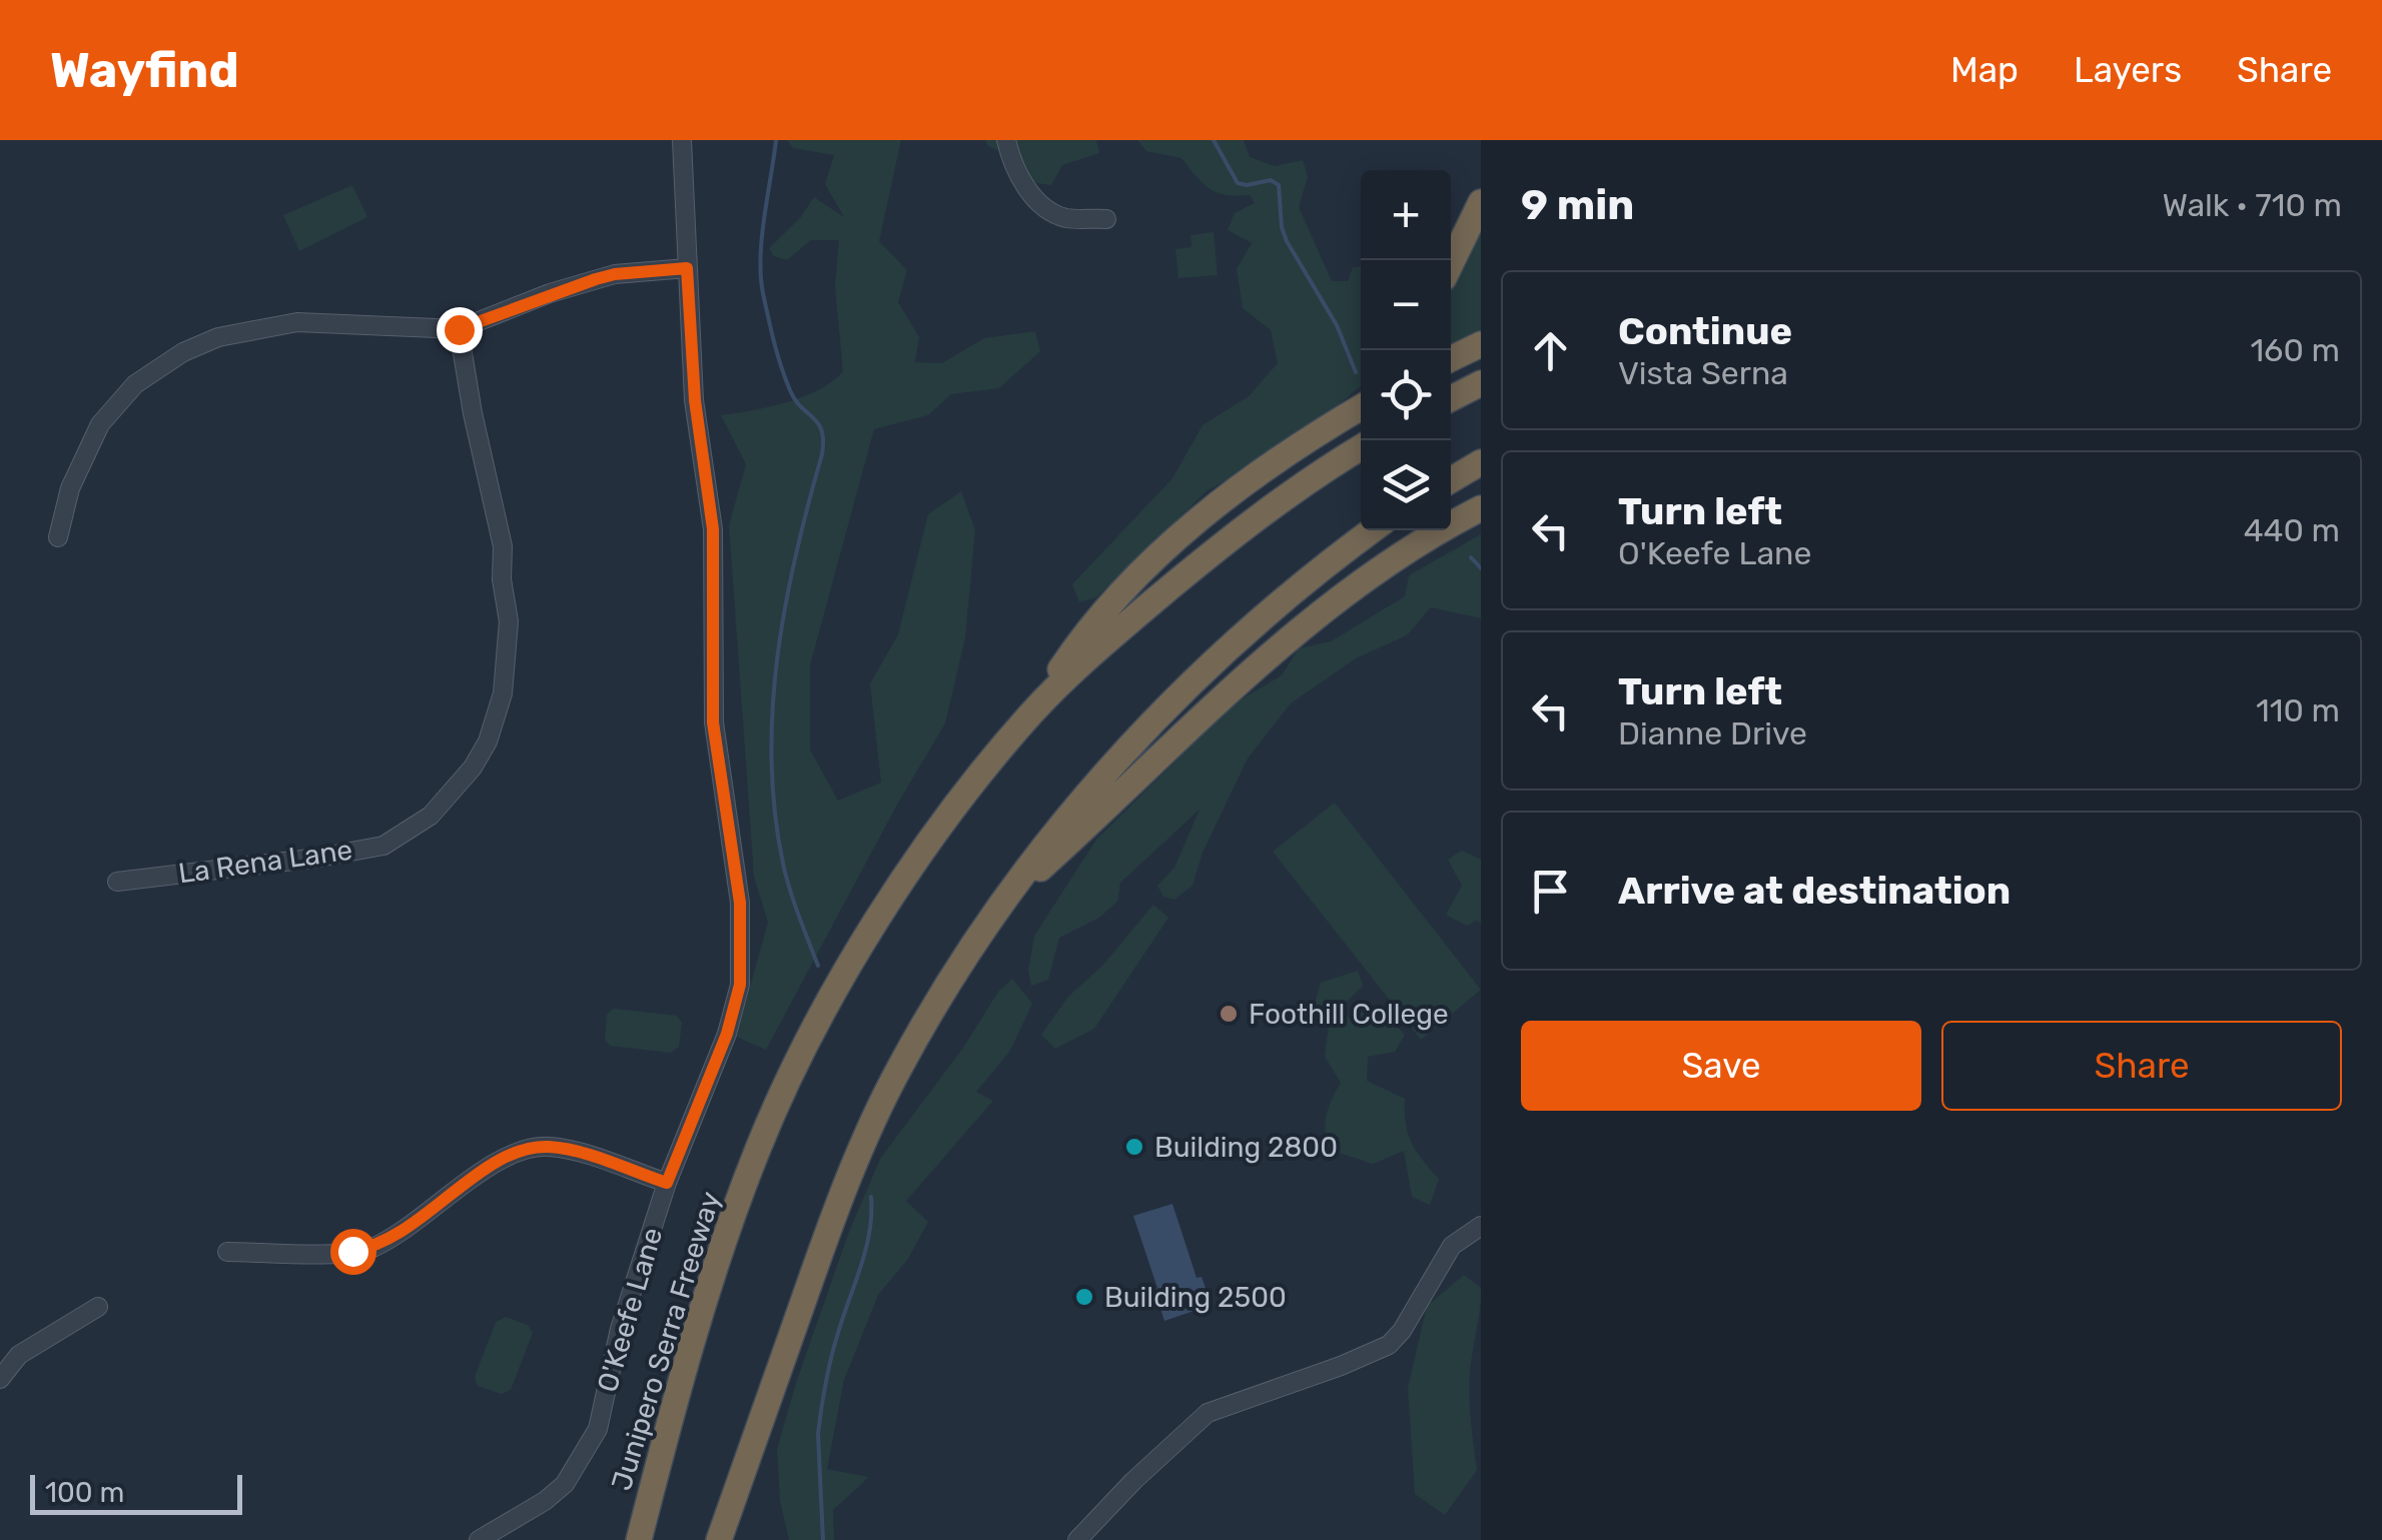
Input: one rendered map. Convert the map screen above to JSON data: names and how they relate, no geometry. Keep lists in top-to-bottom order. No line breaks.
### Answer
{"streets":{"highway":["Junipero Serra Freeway"],"street":["La Rena Lane","O'Keefe Lane"]},"places":["Foothill College","Building 2800","Building 2500"],"scale_bar":"100 m","page":{"header":"Wayfind","nav":["Map","Layers","Share"],"heading":["9 min","Walk · 710 m"],"map_buttons":["+","−"],"list":[["Continue","Vista Serna","160 m"],["Turn left","O'Keefe Lane","440 m"],["Turn left","Dianne Drive","110 m"],"Arrive at destination"],"buttons":["Save","Share"],"scale":"100 m"}}
